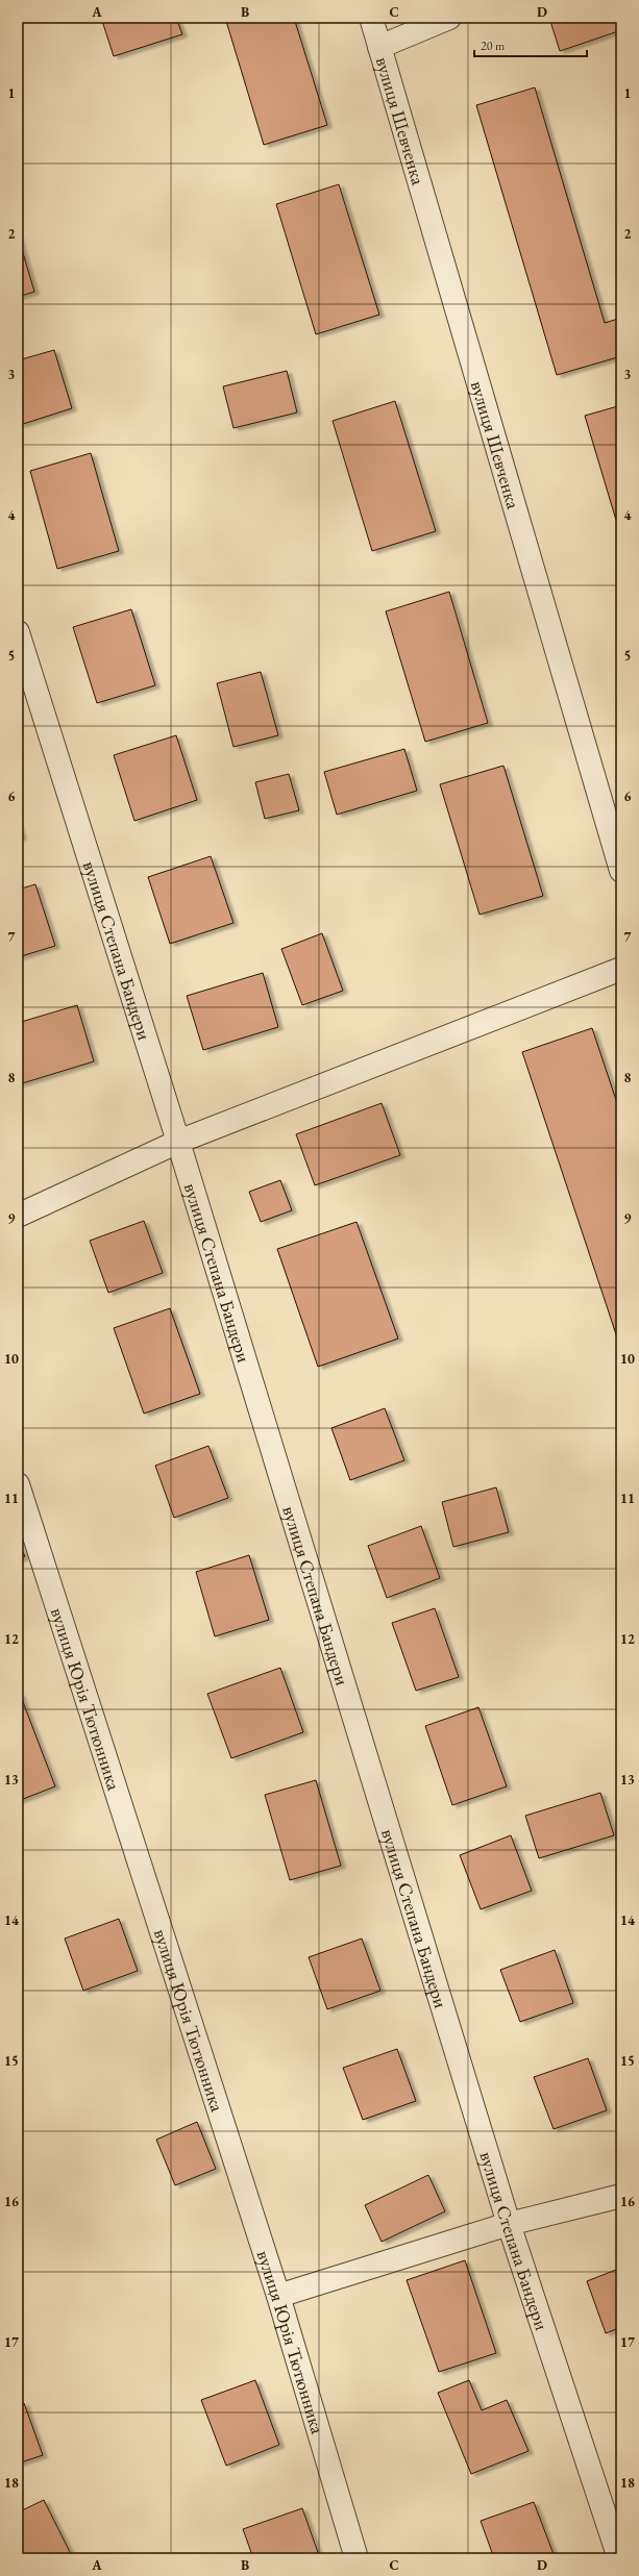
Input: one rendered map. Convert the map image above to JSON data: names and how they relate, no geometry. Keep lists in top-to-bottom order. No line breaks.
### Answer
{"streets":{"street":["вулиця Шевченка","вулиця Степана Бандери","вулиця Юрія Тютюнника"]},"scale_bar":"20 m","grid":{"columns":["A","B","C","D"],"rows":["1","2","3","4","5","6","7","8","9","10","11","12","13","14","15","16","17","18"]}}
